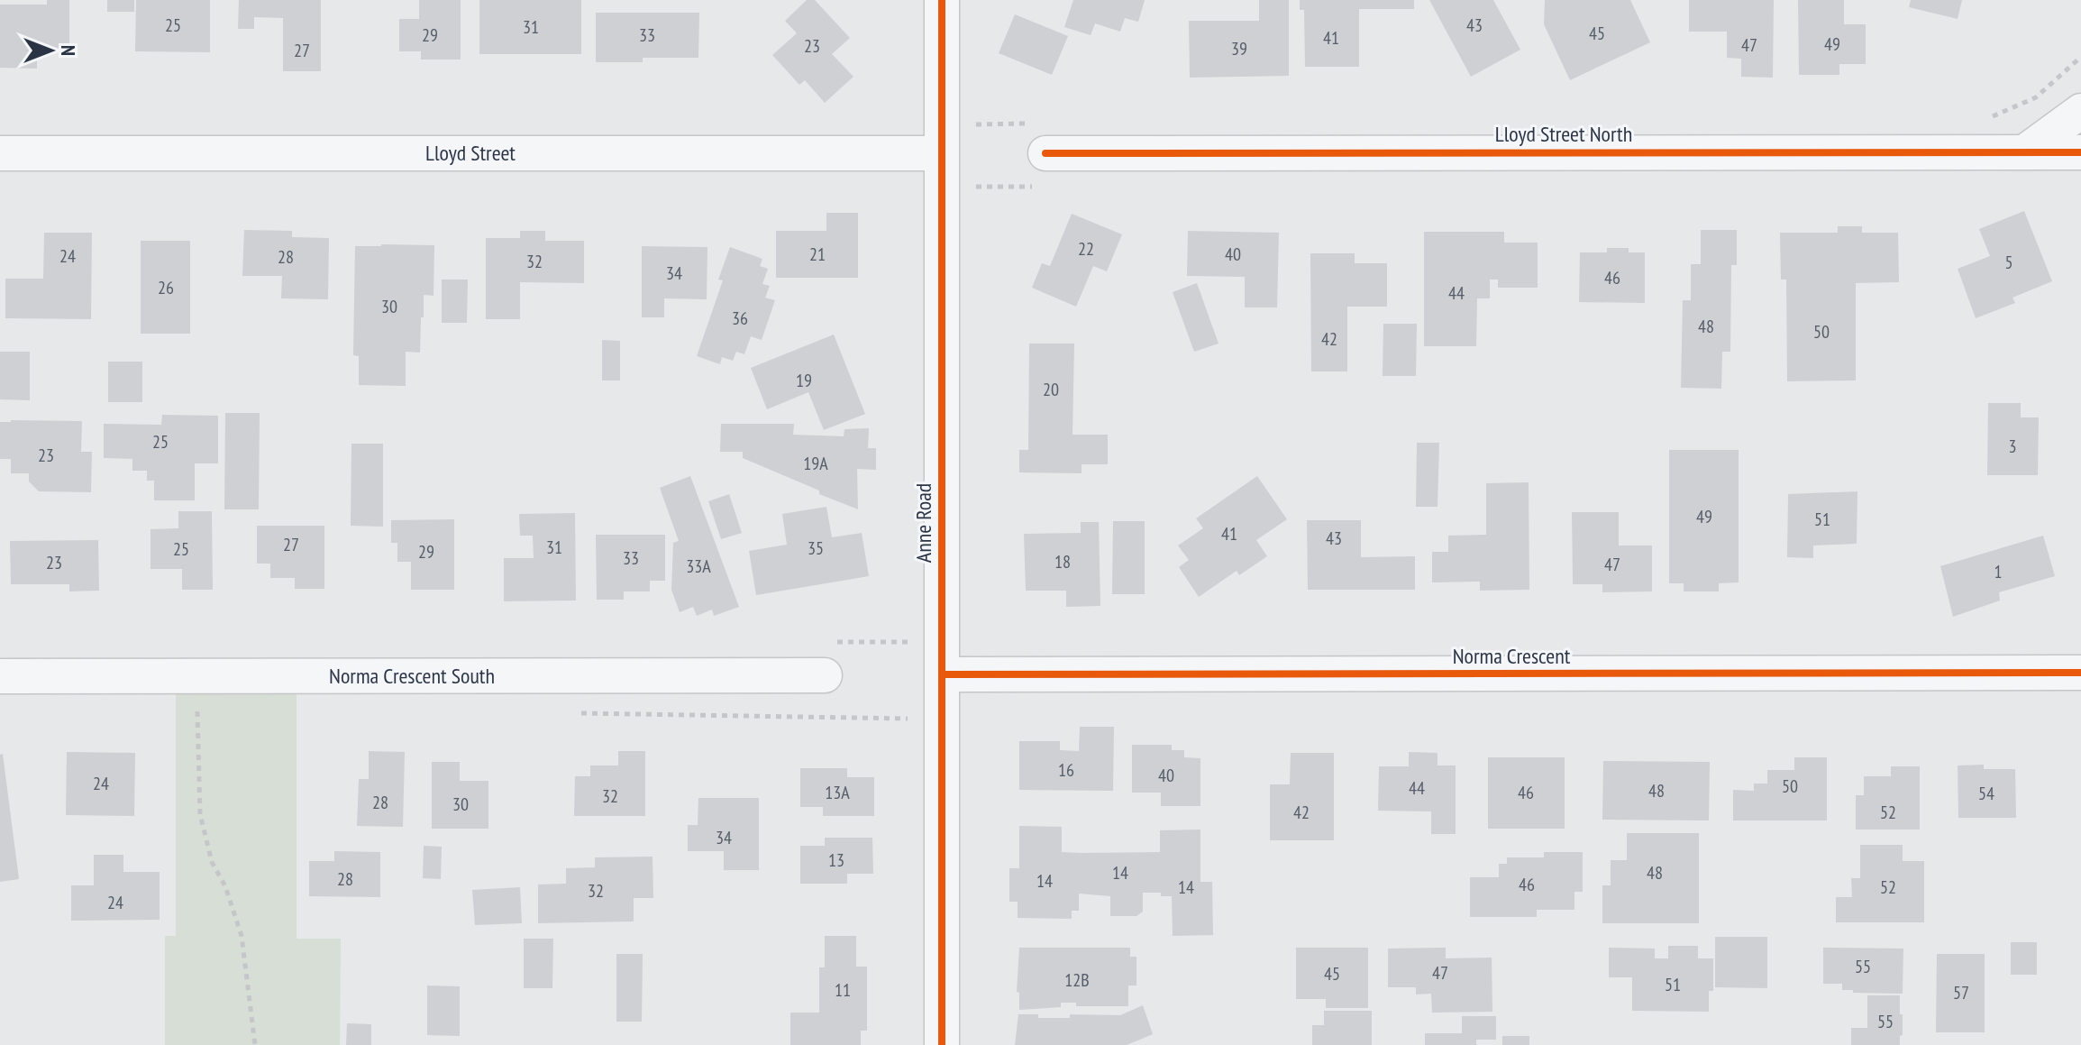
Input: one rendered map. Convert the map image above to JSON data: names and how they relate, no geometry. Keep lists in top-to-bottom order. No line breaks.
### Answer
{"streets":{"street":["Lloyd Street North","Lloyd Street","Anne Road","Norma Crescent","Norma Crescent South"]},"crossings":[["Lloyd Street","Anne Road"],["Anne Road","Norma Crescent"]],"house_numbers":["25","43","31","45","29","33","41","49","47","23","39","27","22","21","40","24","28","32","5","34","46","26","44","30","36","48","50","42","19","20","25","3","23","19A","49","51","41","43","27","31","35","25","29","33","18","23","47","33A","1","16","40","24","50","44","48","13A","46","54","32","28","30","42","52","34","13","14","48","28","14","46","14","52","32","24","55","47","45","12B","51","11","57","55"],"north":"right"}
